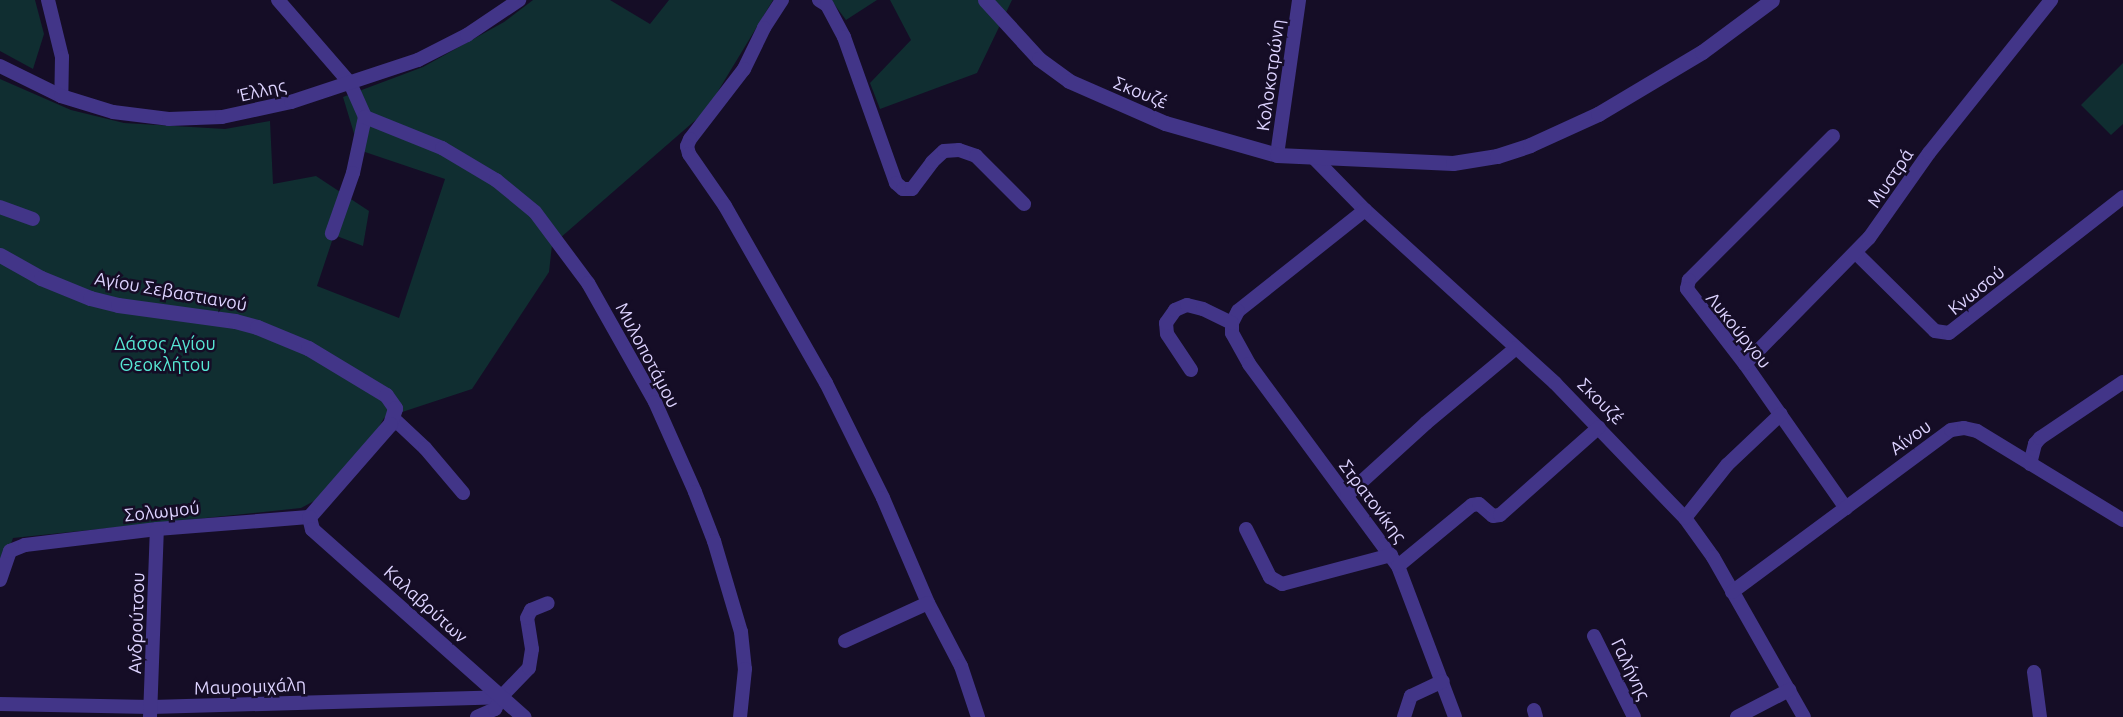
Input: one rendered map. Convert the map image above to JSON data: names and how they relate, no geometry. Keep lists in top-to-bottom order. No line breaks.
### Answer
{"streets":{"street":["Κολοκοτρώνη","Έλλης","Σκουζέ","Μυστρά","Κνωσού","Αγίου Σεβαστιανού","Λυκούργου","Μυλοποτάμου","Αίνου","Στρατονίκης","Σολωμού","Καλαβρύτων","Ανδρούτσου","Γαλήνης","Μαυρομιχάλη"]},"crossings":[["Κολοκοτρώνη","Σκουζέ"],["Σκουζέ","Αίνου"],["Μυστρά","Κνωσού"],["Μυστρά","Λυκούργου"],["Λυκούργου","Αίνου"],["Σολωμού","Καλαβρύτων"],["Σολωμού","Ανδρούτσου"],["Καλαβρύτων","Μαυρομιχάλη"],["Ανδρούτσου","Μαυρομιχάλη"]],"parks":["Δάσος Αγίου Θεοκλήτου"]}
